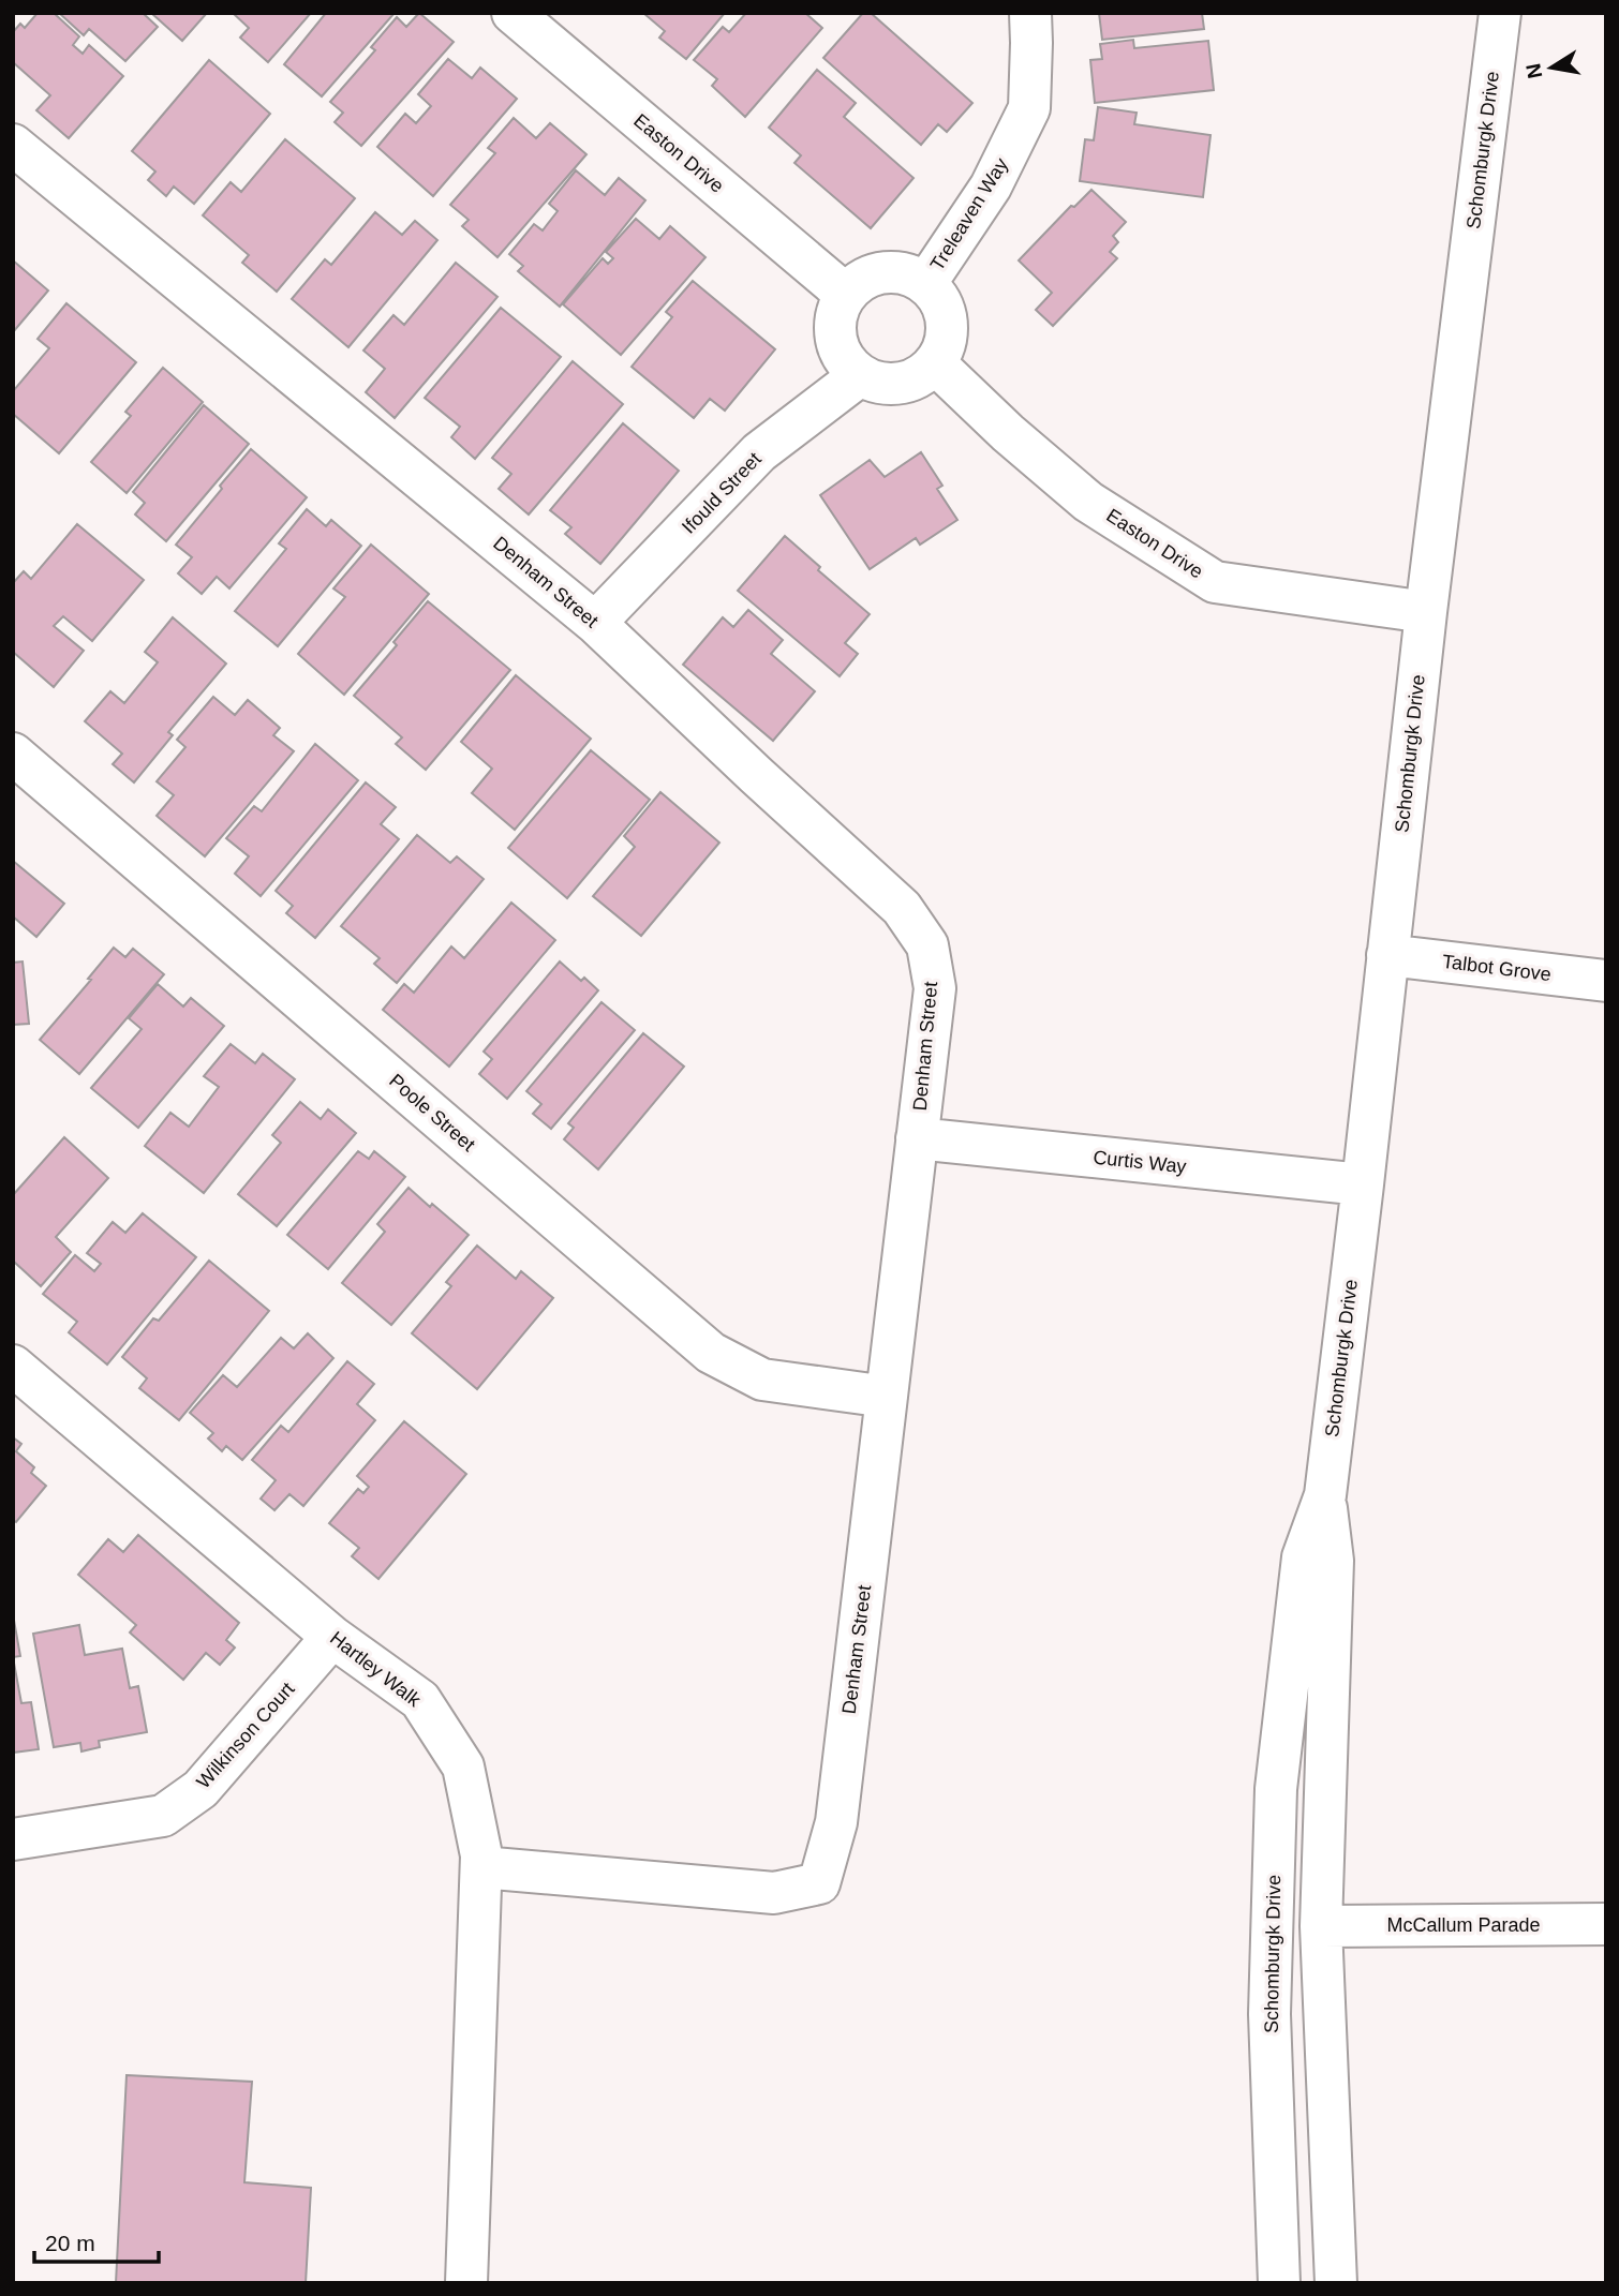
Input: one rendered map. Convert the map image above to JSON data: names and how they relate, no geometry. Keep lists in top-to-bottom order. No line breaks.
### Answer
{"streets":{"street":["Schomburgk Drive","Easton Drive","Treleaven Way","Ifould Street","Denham Street","Talbot Grove","Poole Street","Curtis Way","Hartley Walk","Wilkinson Court","McCallum Parade"]},"crossings":[["Schomburgk Drive","Easton Drive"],["Schomburgk Drive","Talbot Grove"],["Schomburgk Drive","Curtis Way"],["Schomburgk Drive","McCallum Parade"],["Easton Drive","Treleaven Way"],["Easton Drive","Ifould Street"],["Treleaven Way","Ifould Street"],["Ifould Street","Denham Street"],["Denham Street","Poole Street"],["Denham Street","Curtis Way"],["Denham Street","Hartley Walk"],["Hartley Walk","Wilkinson Court"]],"scale_bar":"20 m","north":"left"}
